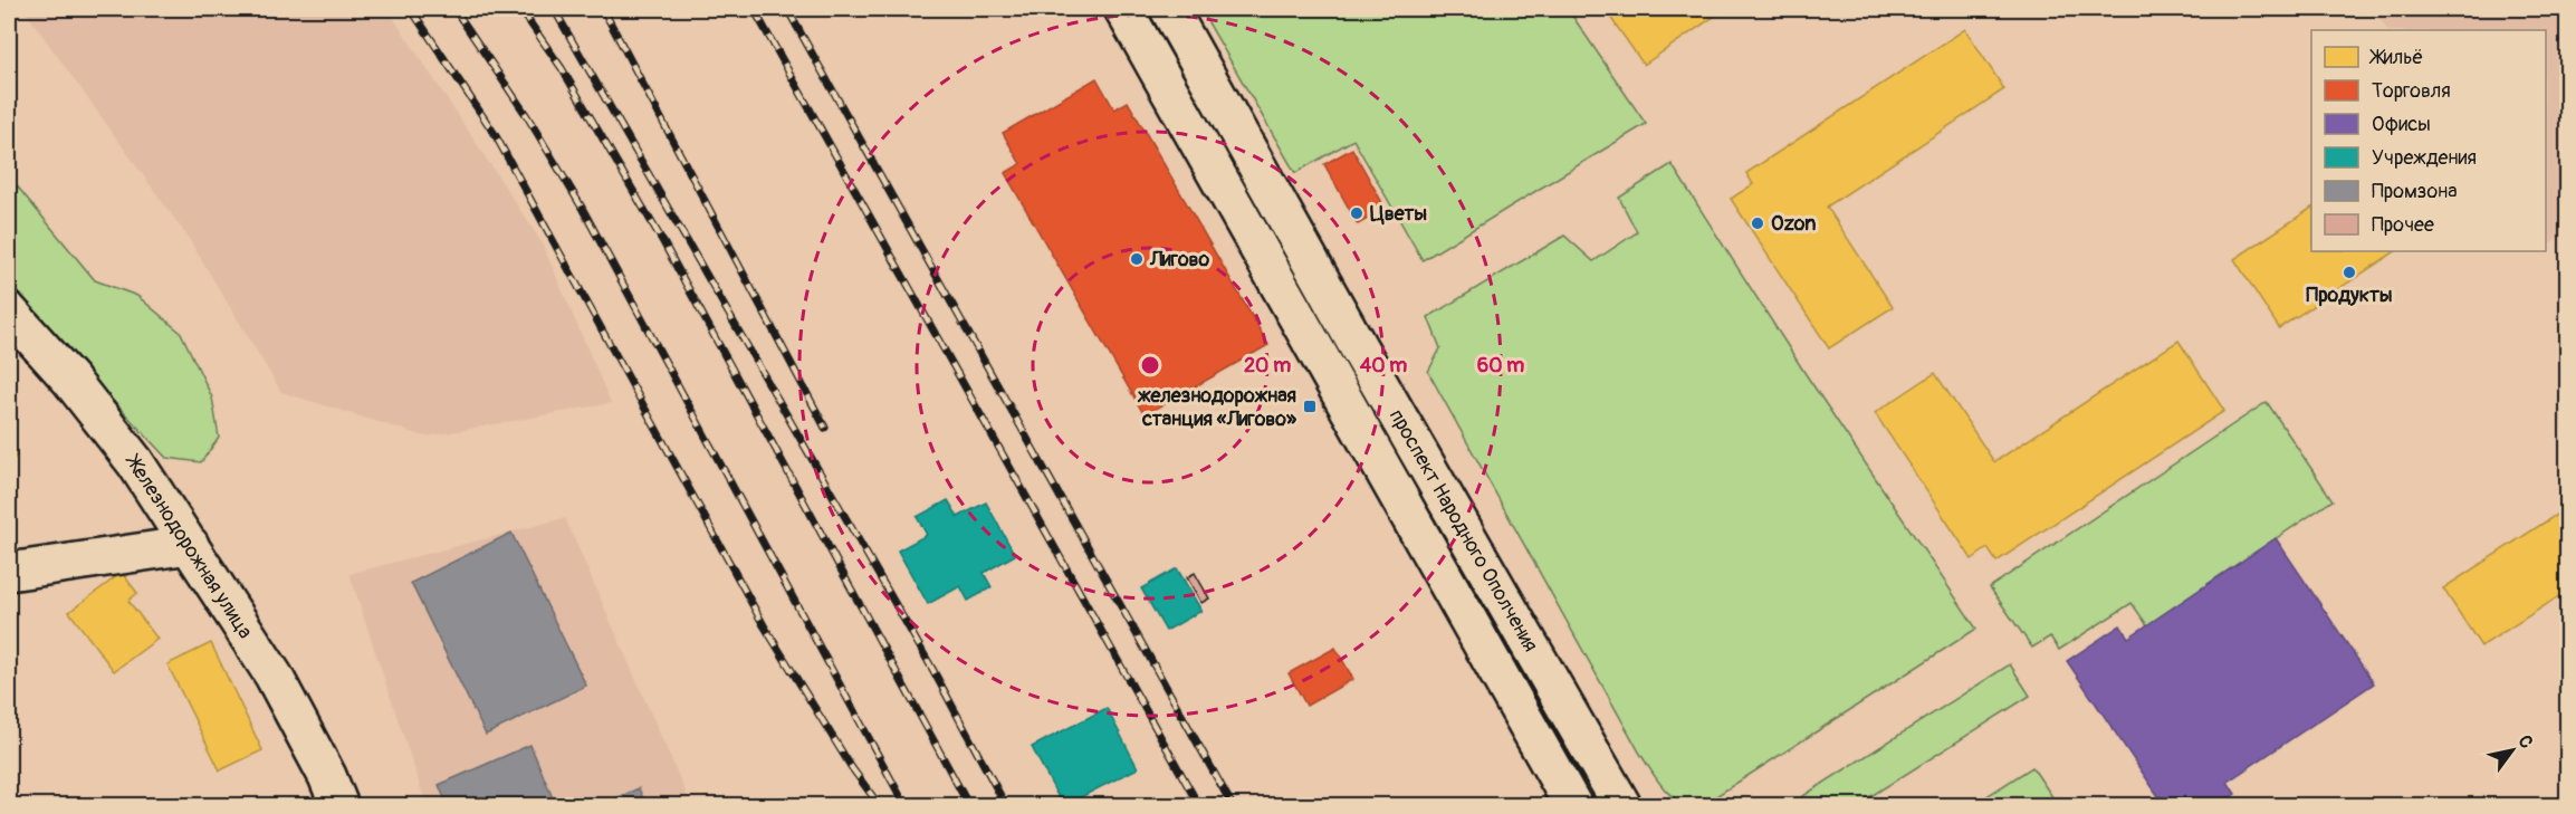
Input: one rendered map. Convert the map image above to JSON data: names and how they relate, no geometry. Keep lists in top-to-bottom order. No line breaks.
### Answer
{"streets":{"main road":["проспект Народного Ополчения","Железнодорожная улица"]},"places":{"other":["Цветы","Ozon","Лигово","Продукты"],"transit":["железнодорожная станция «Лигово»"]},"legend":["Жильё","Торговля","Офисы","Учреждения","Промзона","Прочее"],"north":"top right","rings":["20 m","40 m","60 m"]}
